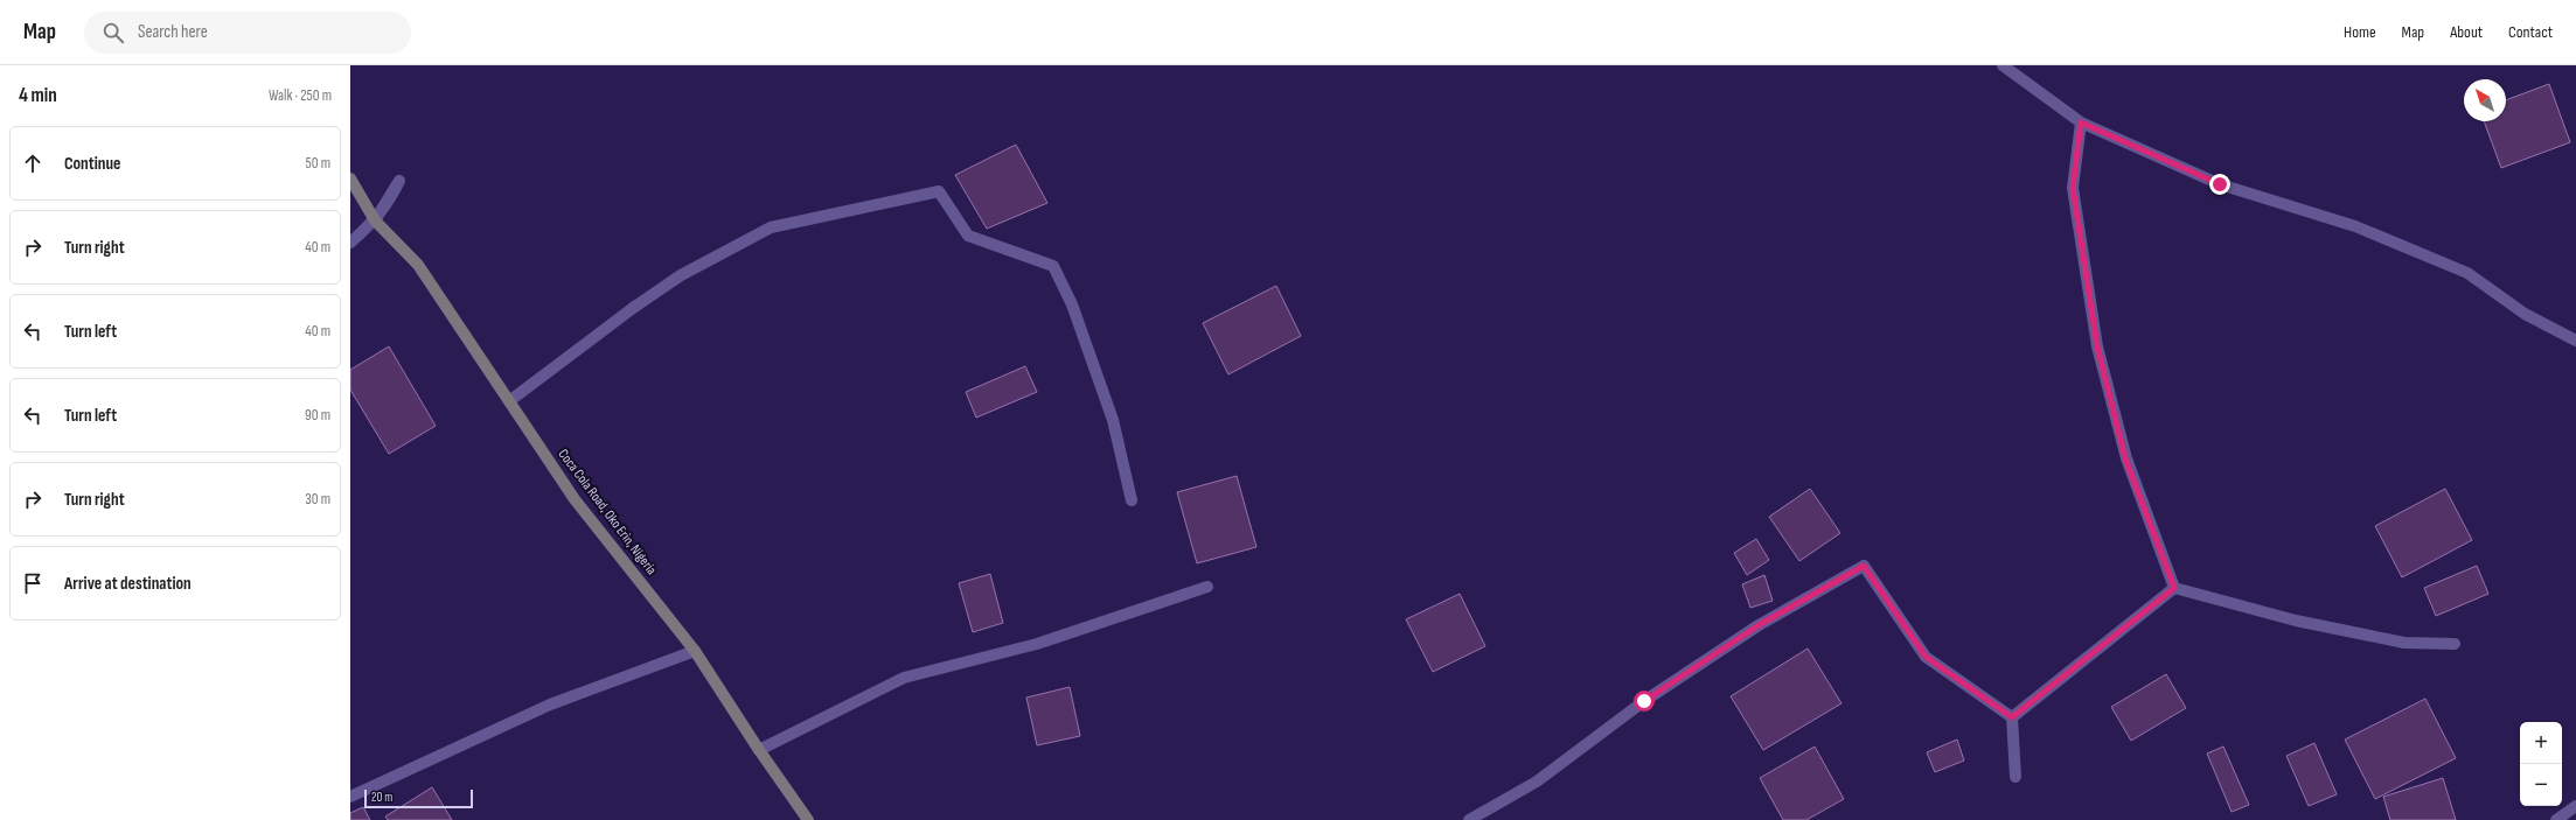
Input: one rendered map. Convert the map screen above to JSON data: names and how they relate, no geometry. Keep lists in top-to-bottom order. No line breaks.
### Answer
{"streets":{"street":["Coca Cola Road, Oko Erin, Nigeria"]},"scale_bar":"20 m","north":"top left","page":{"header":"Map","search":"Search here","nav":["Home","Map","About","Contact"],"heading":["4 min","Walk · 250 m"],"list":[["Continue","50 m"],["Turn right","40 m"],["Turn left","40 m"],["Turn left","90 m"],["Turn right","30 m"],"Arrive at destination"],"map_buttons":["+","−"],"scale":"20 m"}}
